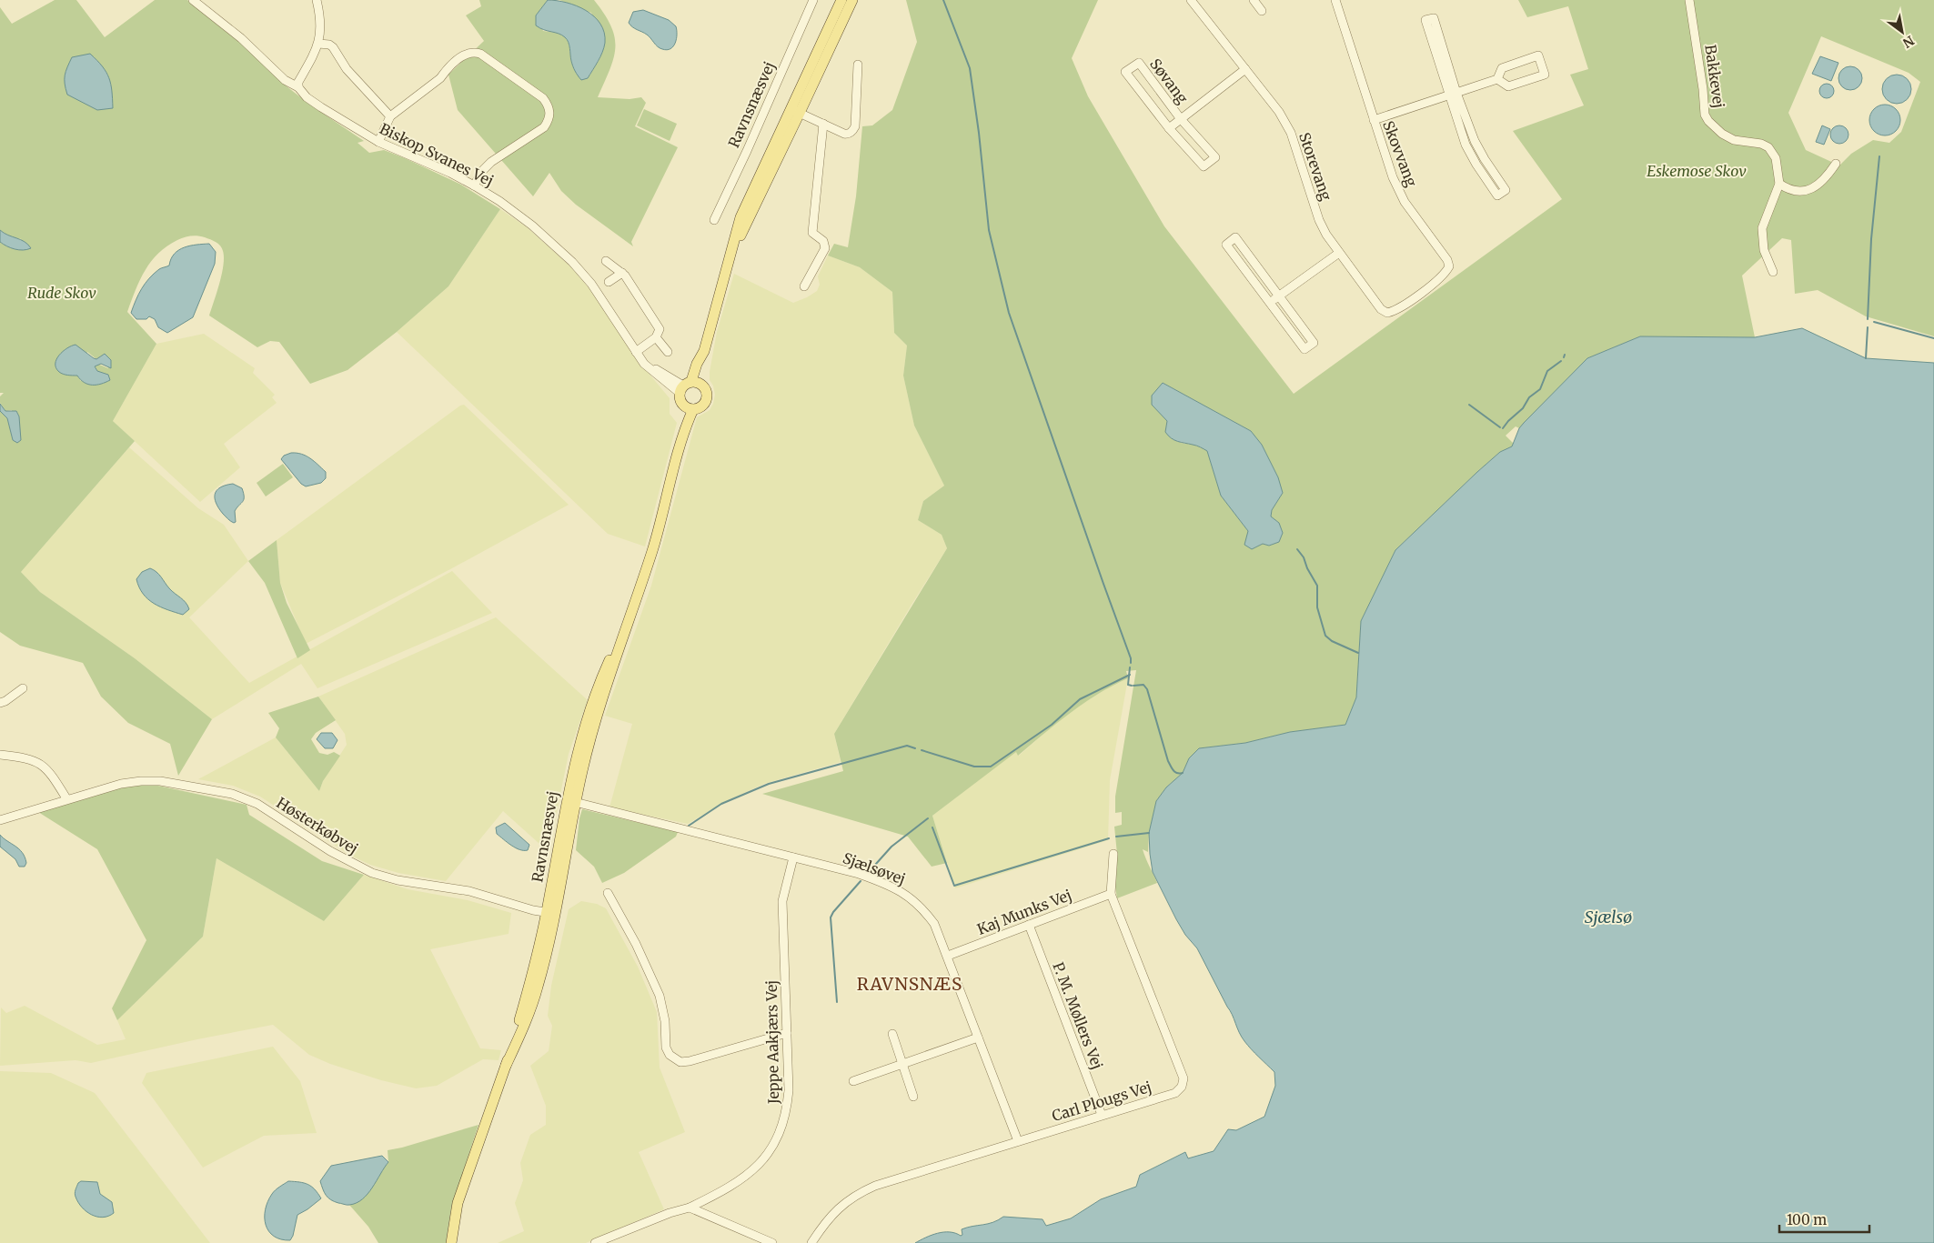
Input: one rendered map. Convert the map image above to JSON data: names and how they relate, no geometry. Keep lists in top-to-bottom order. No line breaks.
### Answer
{"streets":{"main road":["Ravnsnæsvej"],"street":["Bakkevej","Søvang","Skovvang","Biskop Svanes Vej","Storevang","Høsterkøbvej","Sjælsøvej","Kaj Munks Vej","P. M. Møllers Vej","Jeppe Aakjærs Vej","Carl Plougs Vej"]},"crossings":[["Søvang","Storevang"],["Ravnsnæsvej","Biskop Svanes Vej"],["Ravnsnæsvej","Høsterkøbvej"],["Ravnsnæsvej","Sjælsøvej"],["Skovvang","Storevang"],["Sjælsøvej","Kaj Munks Vej"],["Sjælsøvej","Jeppe Aakjærs Vej"],["Sjælsøvej","Carl Plougs Vej"],["Kaj Munks Vej","P. M. Møllers Vej"],["Kaj Munks Vej","Carl Plougs Vej"],["P. M. Møllers Vej","Carl Plougs Vej"]],"districts":["RAVNSNÆS"],"water":["Sjælsø"],"parks":["Eskemose Skov","Rude Skov"],"scale_bar":"100 m","north":"bottom right"}
